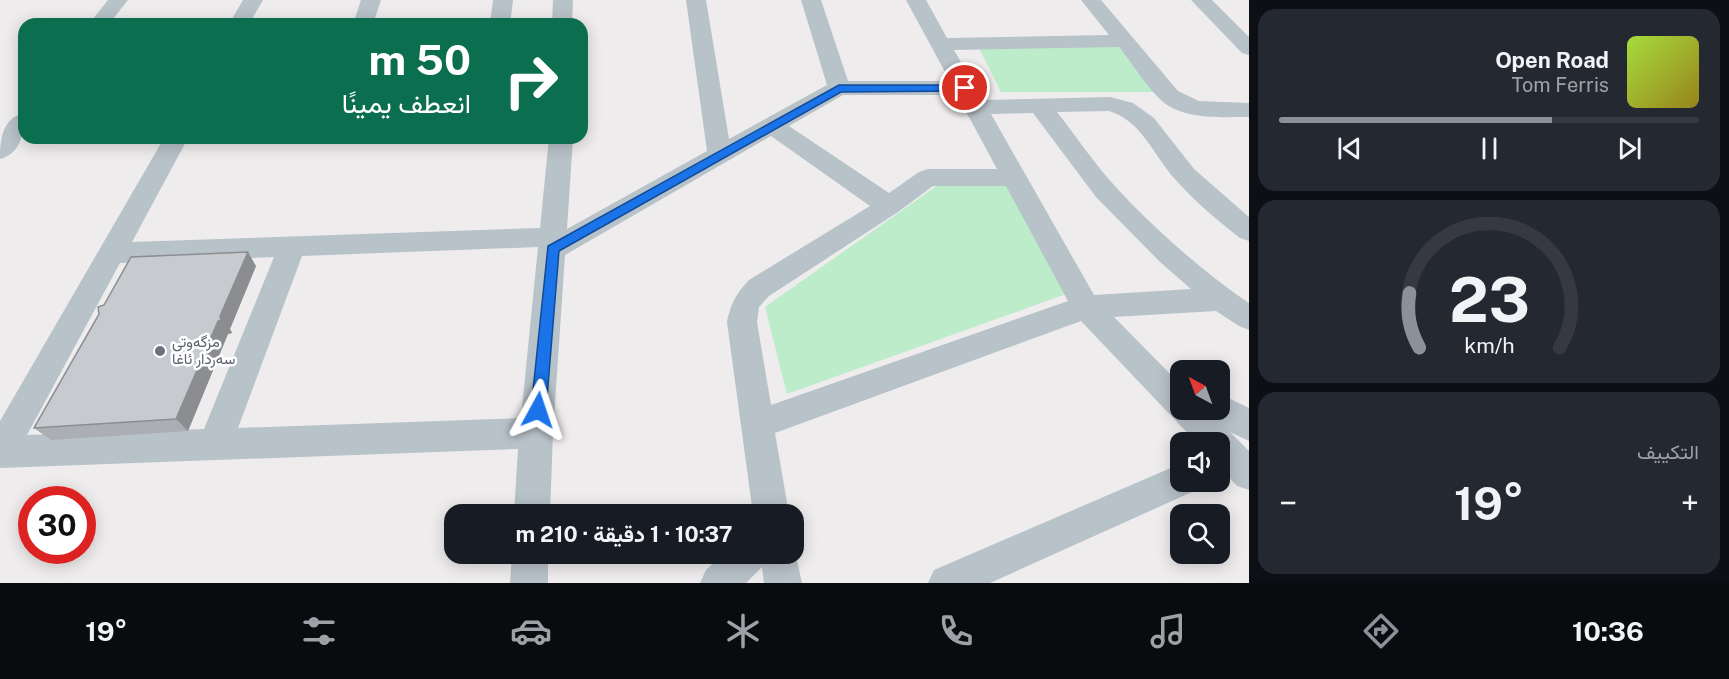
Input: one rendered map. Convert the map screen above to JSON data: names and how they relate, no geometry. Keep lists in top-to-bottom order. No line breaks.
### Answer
{"places":["مزگەوتی سەردار ئاغا"],"north":"top left","page":{"turn":["50 m","انعطف يمينًا"],"song":["Open Road","Tom Ferris"],"tile":"التكييف","heat":["−","19°","+"],"limit":"30","trip":"10:37 · 1 دقيقة · 210 m","tabs":["10:36","19°"],"gauge":["23","km/h"]}}
